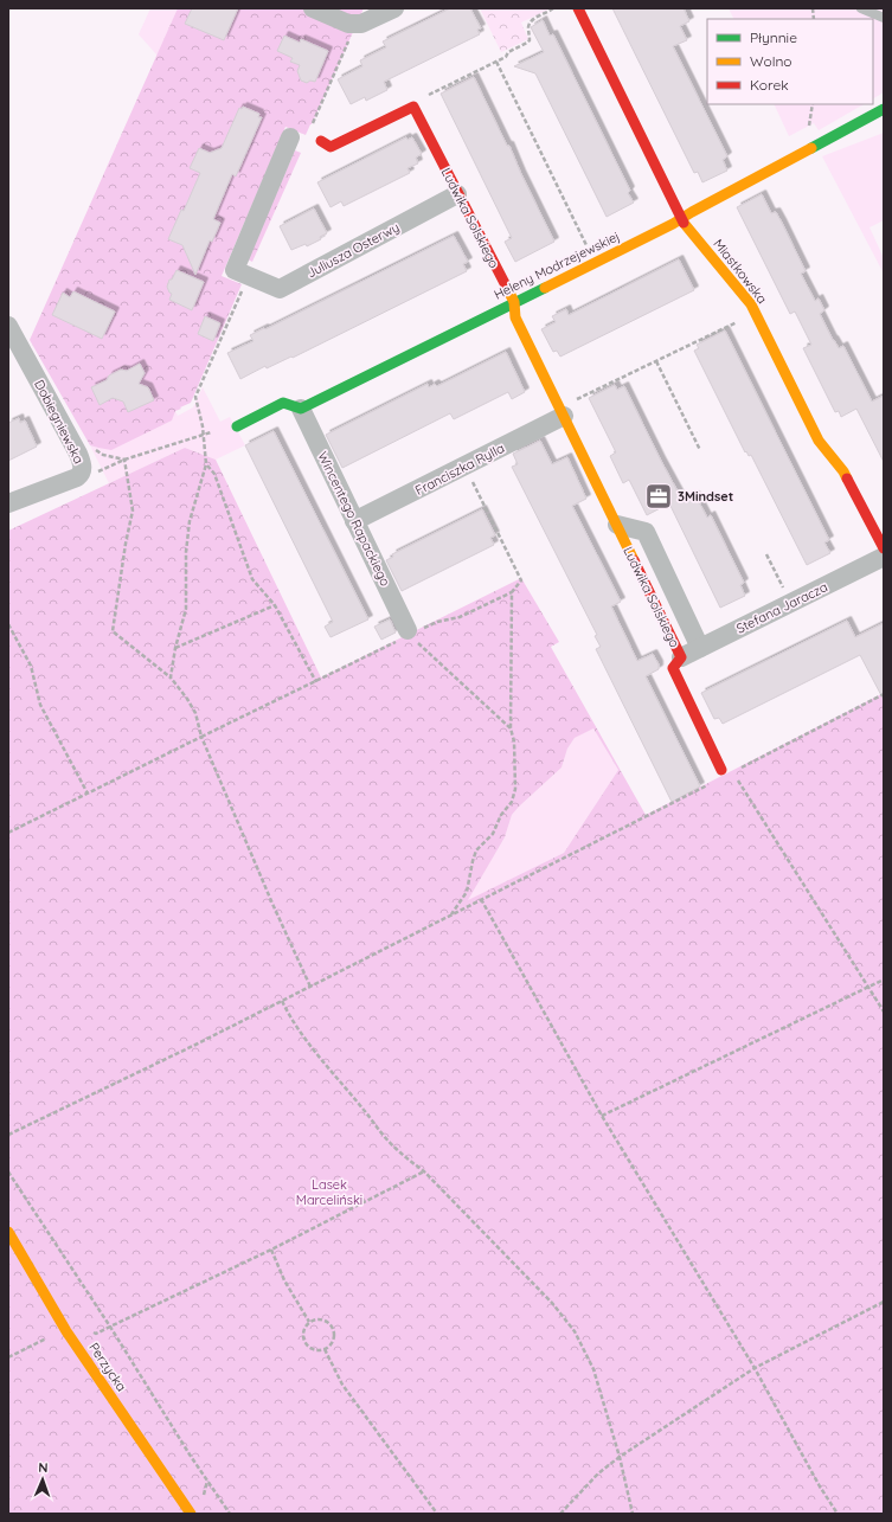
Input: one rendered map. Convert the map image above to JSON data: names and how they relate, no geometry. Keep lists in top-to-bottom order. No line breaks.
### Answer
{"streets":{"street":["Ludwika Solskiego","Juliusza Osterwy","Heleny Modrzejewskiej","Miastkowska","Dobiegniewska","Franciszka Rylla","Wincentego Rapackiego","Stefana Jaracza","Perzycka"]},"crossings":[["Ludwika Solskiego","Juliusza Osterwy"],["Ludwika Solskiego","Heleny Modrzejewskiej"],["Ludwika Solskiego","Franciszka Rylla"],["Ludwika Solskiego","Stefana Jaracza"],["Heleny Modrzejewskiej","Miastkowska"],["Heleny Modrzejewskiej","Wincentego Rapackiego"],["Franciszka Rylla","Wincentego Rapackiego"]],"parks":["Lasek Marceliński"],"places":{"office":["3Mindset"]},"legend":["Płynnie","Wolno","Korek"],"north":"top"}
